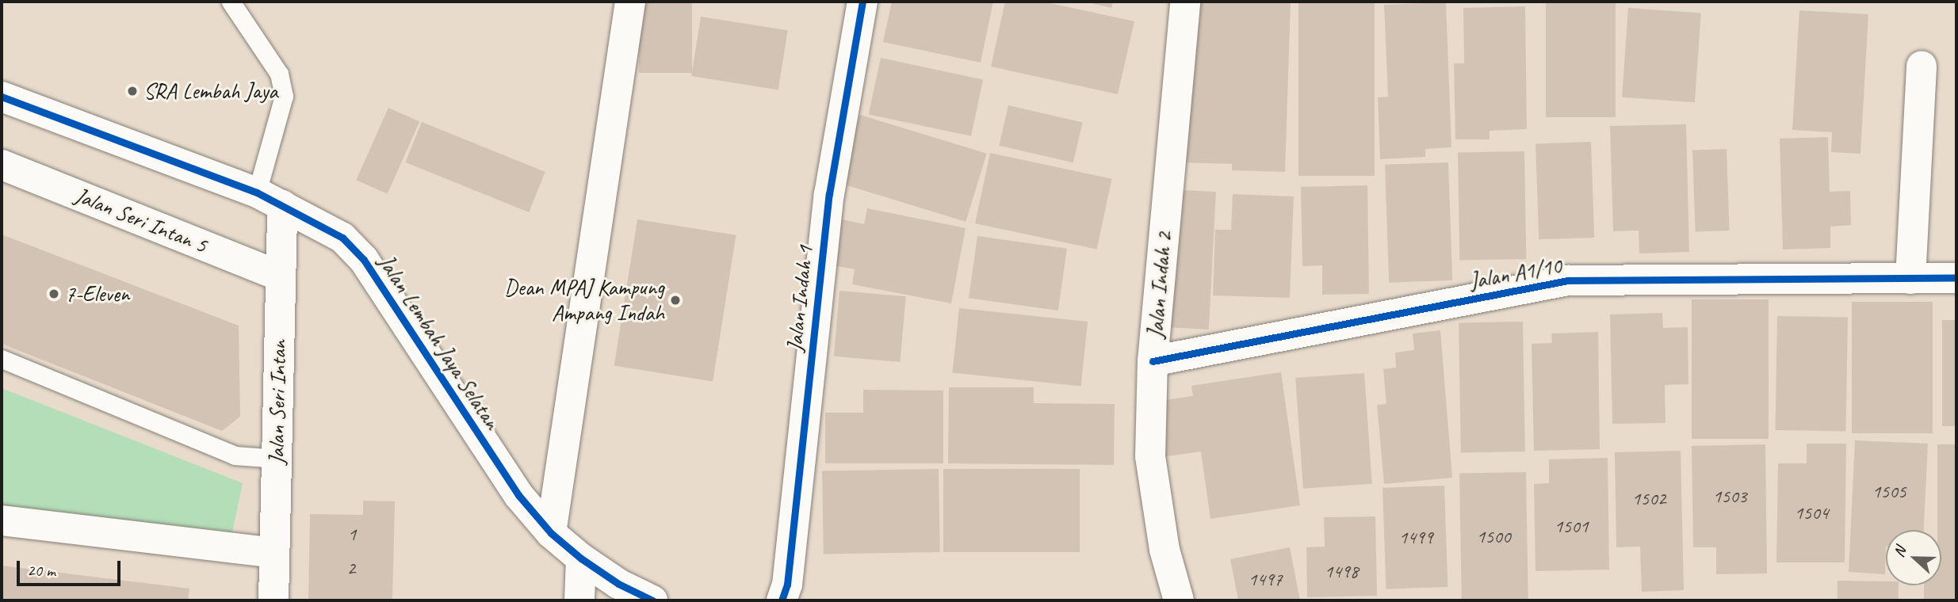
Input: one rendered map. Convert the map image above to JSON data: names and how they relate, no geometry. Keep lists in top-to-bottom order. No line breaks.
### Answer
{"streets":{"street":["Jalan Seri Intan 5","Jalan A1/10","Jalan Indah 2","Jalan Indah 1","Jalan Lembah Jaya Selatan","Jalan Seri Intan"]},"crossings":[["Jalan Seri Intan 5","Jalan Seri Intan"],["Jalan A1/10","Jalan Indah 2"],["Jalan Lembah Jaya Selatan","Jalan Seri Intan"]],"places":["SRA Lembah Jaya","7-Eleven","Dean MPAJ Kampung Ampang Indah"],"house_numbers":["1505","1503","1502","1504","1501","1","1500","1499","2","1498","1497"],"scale_bar":"20 m","north":"left"}
